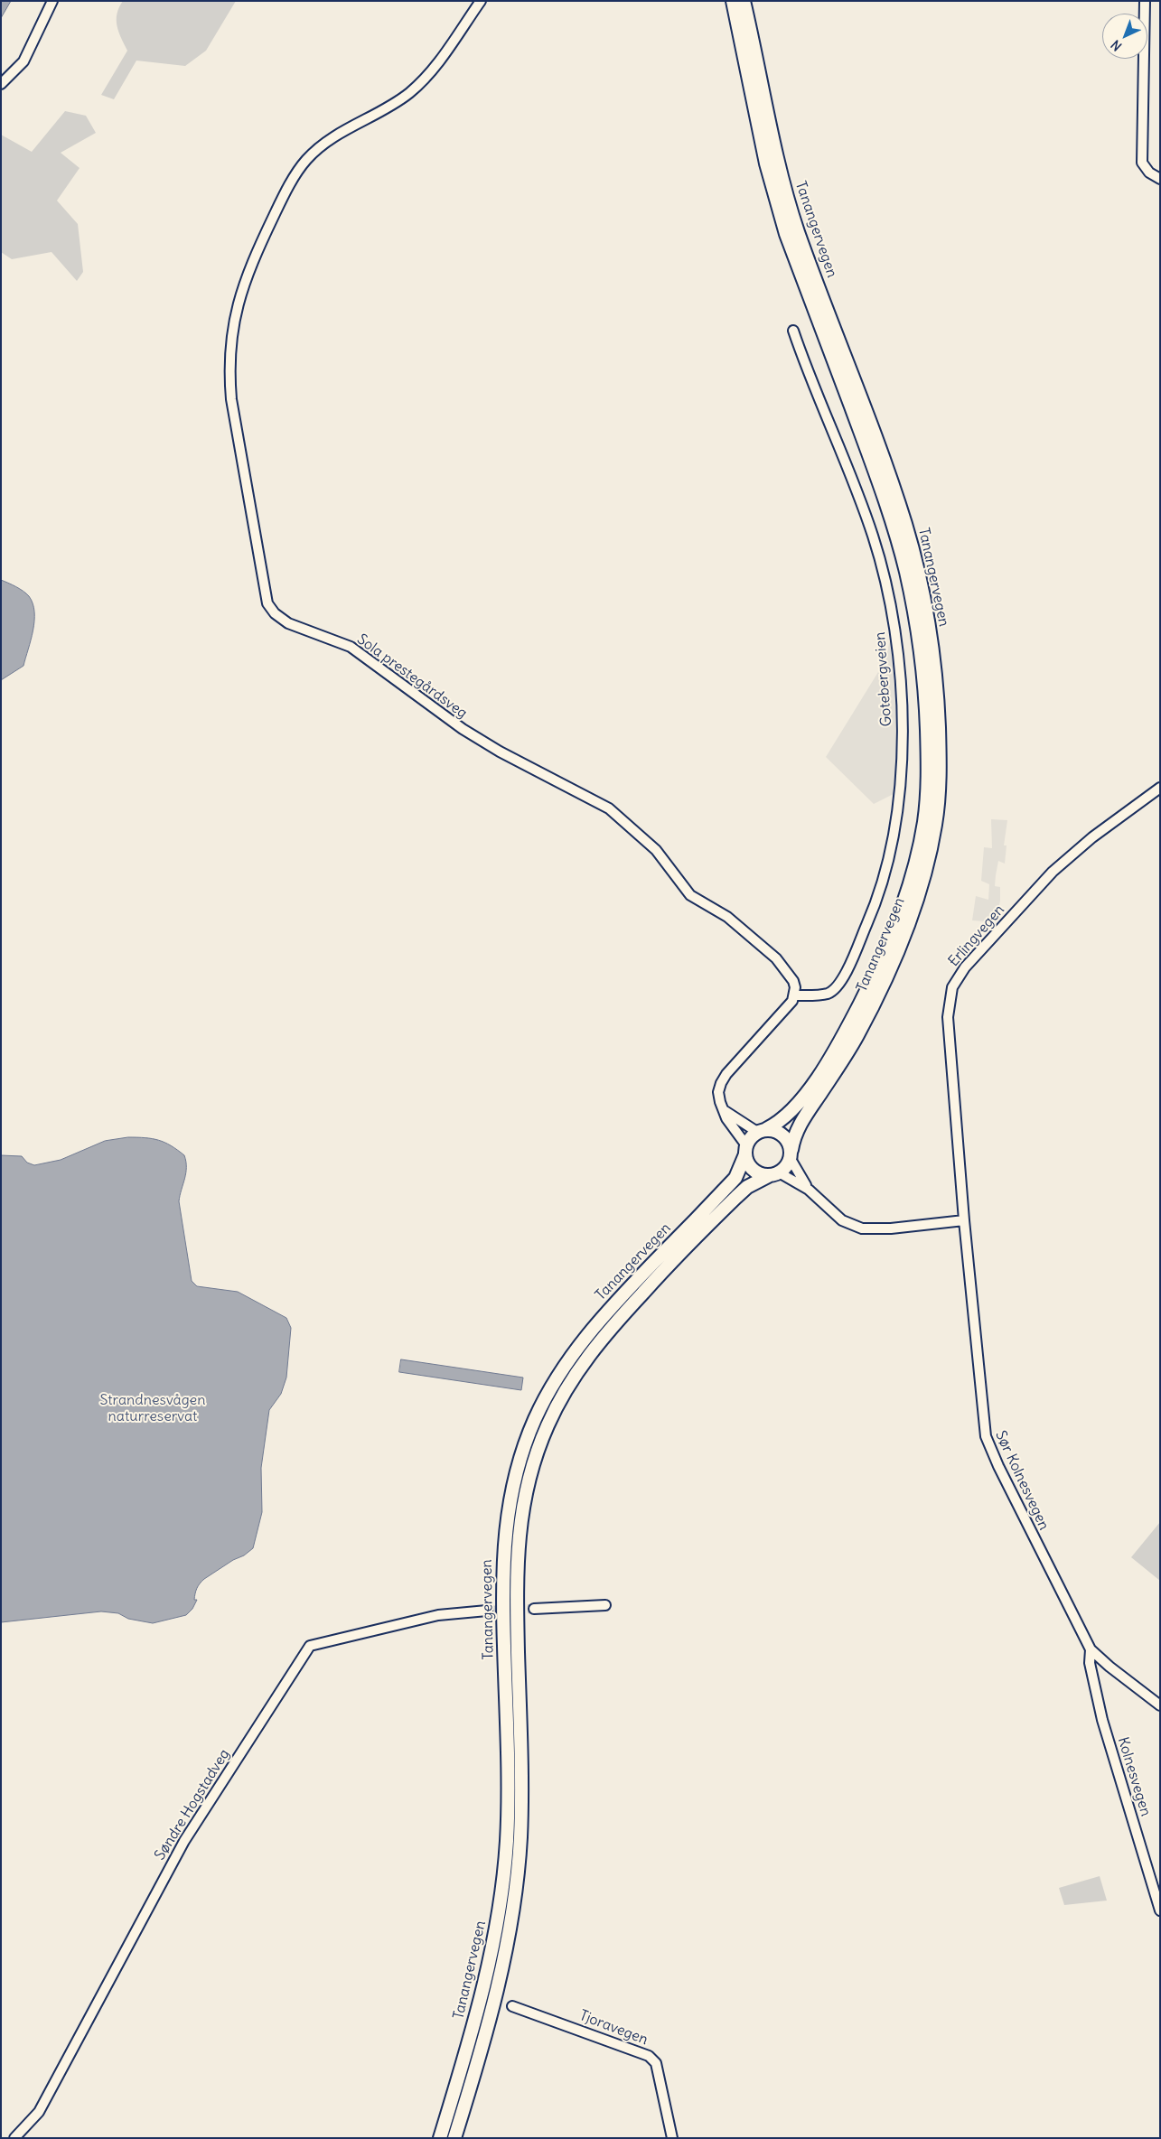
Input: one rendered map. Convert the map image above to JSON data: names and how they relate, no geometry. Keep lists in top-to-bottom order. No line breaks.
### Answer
{"streets":{"highway":["Tanangervegen"],"street":["Sola prestegårdsveg","Gotebergveien","Erlingvegen","Sør Kolnesvegen","Kolnesvegen","Søndre Hogstadveg","Tjoravegen"]},"crossings":[["Sola prestegårdsveg","Gotebergveien"],["Erlingvegen","Sør Kolnesvegen"],["Sør Kolnesvegen","Kolnesvegen"]],"parks":["Strandnesvågen naturreservat"],"north":"bottom left"}
